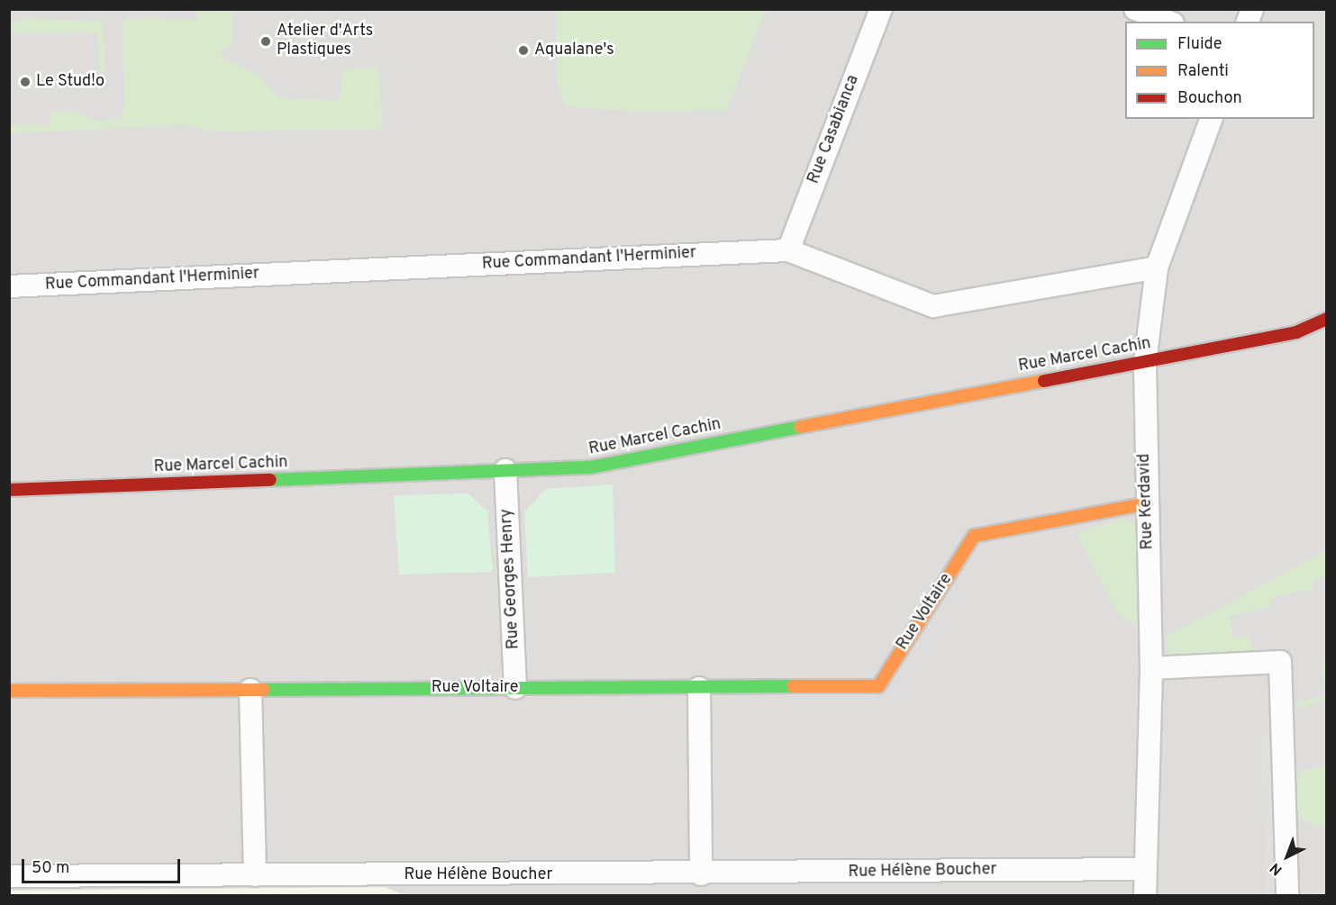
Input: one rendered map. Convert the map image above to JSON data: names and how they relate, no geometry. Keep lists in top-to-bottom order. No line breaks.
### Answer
{"streets":{"street":["Rue Casabianca","Rue Commandant l'Herminier","Rue Marcel Cachin","Rue Kerdavid","Rue Georges Henry","Rue Voltaire","Rue Hélène Boucher"]},"crossings":[["Rue Casabianca","Rue Commandant l'Herminier"],["Rue Commandant l'Herminier","Rue Kerdavid"],["Rue Marcel Cachin","Rue Kerdavid"],["Rue Marcel Cachin","Rue Georges Henry"],["Rue Kerdavid","Rue Voltaire"],["Rue Kerdavid","Rue Hélène Boucher"],["Rue Georges Henry","Rue Voltaire"]],"places":["Atelier d'Arts Plastiques","Aqualane's","Le Stud!o"],"legend":["Fluide","Ralenti","Bouchon"],"scale_bar":"50 m","north":"bottom left"}
